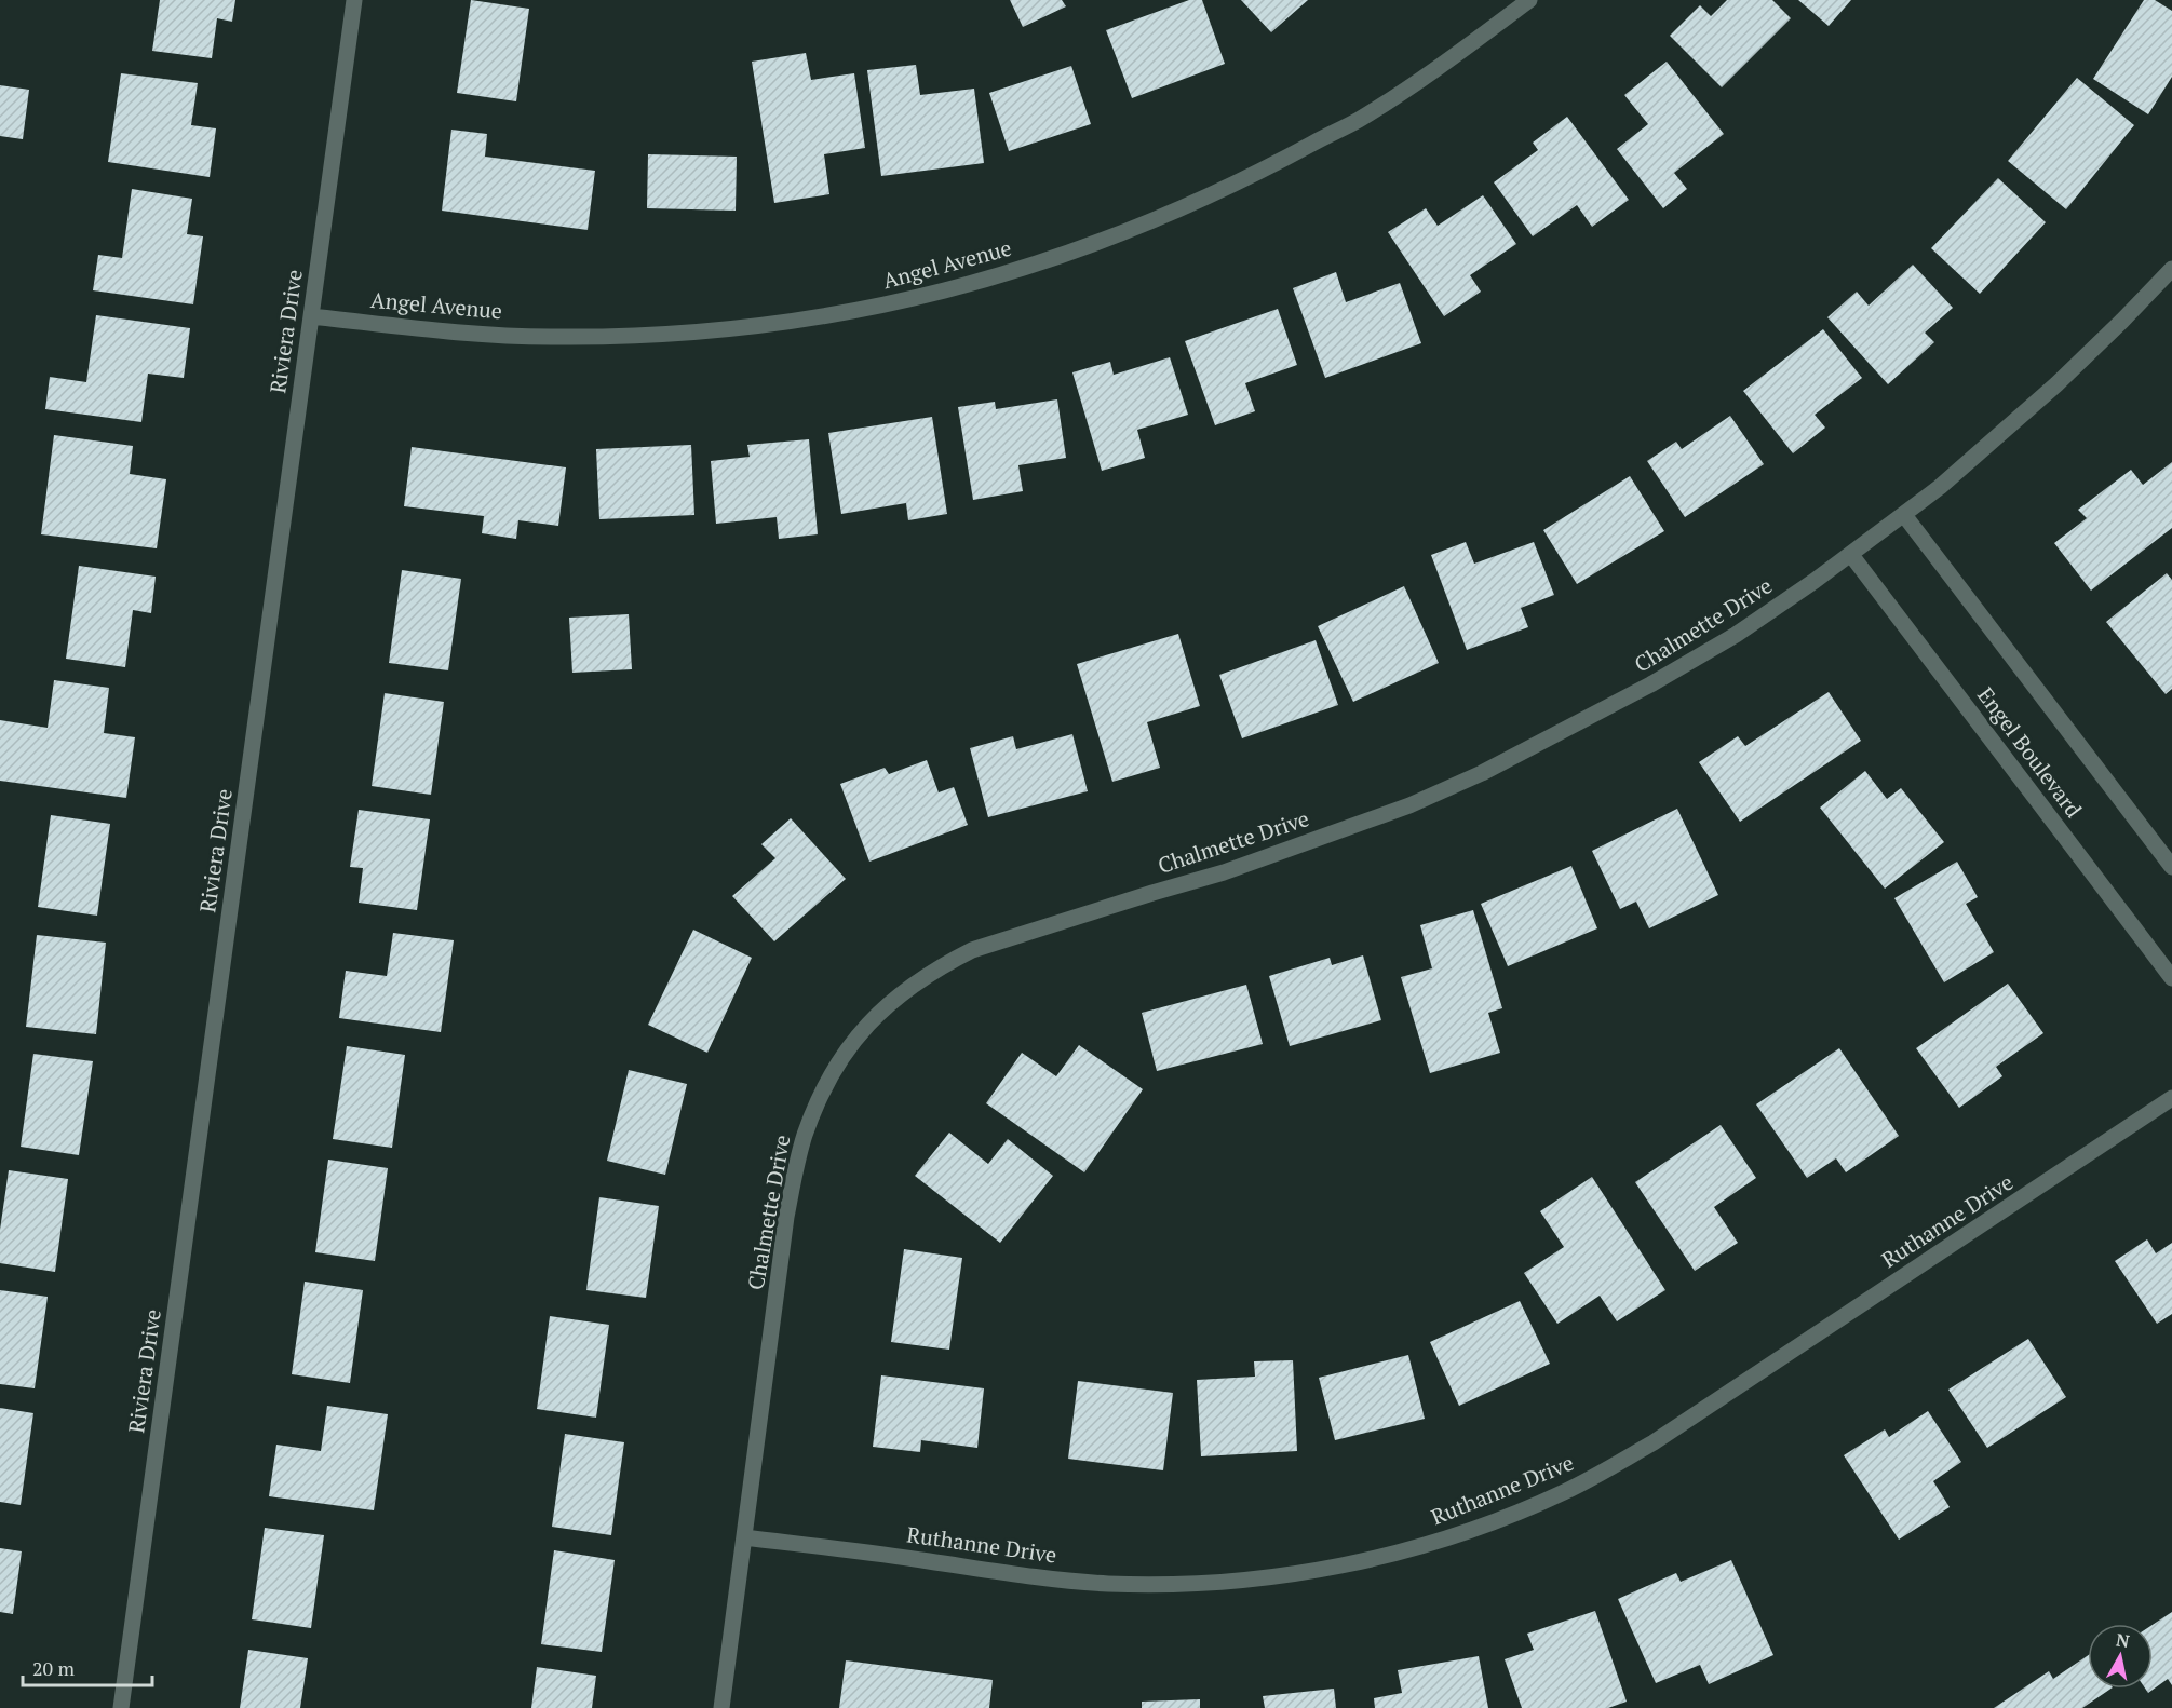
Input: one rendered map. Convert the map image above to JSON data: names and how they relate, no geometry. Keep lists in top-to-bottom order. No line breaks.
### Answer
{"streets":{"street":["Angel Avenue","Riviera Drive","Chalmette Drive","Engel Boulevard","Ruthanne Drive"]},"crossings":[["Angel Avenue","Riviera Drive"],["Chalmette Drive","Engel Boulevard"],["Chalmette Drive","Ruthanne Drive"]],"scale_bar":"20 m","north":"top"}
